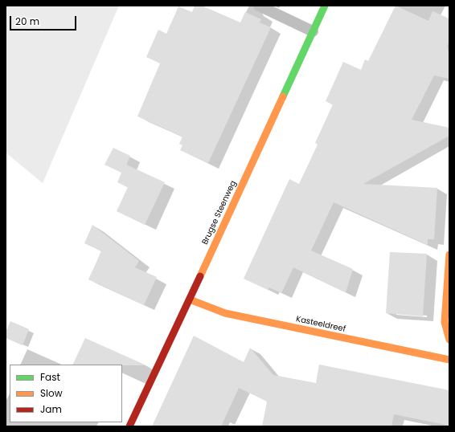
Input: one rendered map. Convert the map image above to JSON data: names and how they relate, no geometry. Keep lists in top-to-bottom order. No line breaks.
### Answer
{"streets":{"main road":["Brugse Steenweg","Kasteeldreef"]},"crossings":[["Brugse Steenweg","Kasteeldreef"]],"legend":["Fast","Slow","Jam"],"scale_bar":"20 m"}
